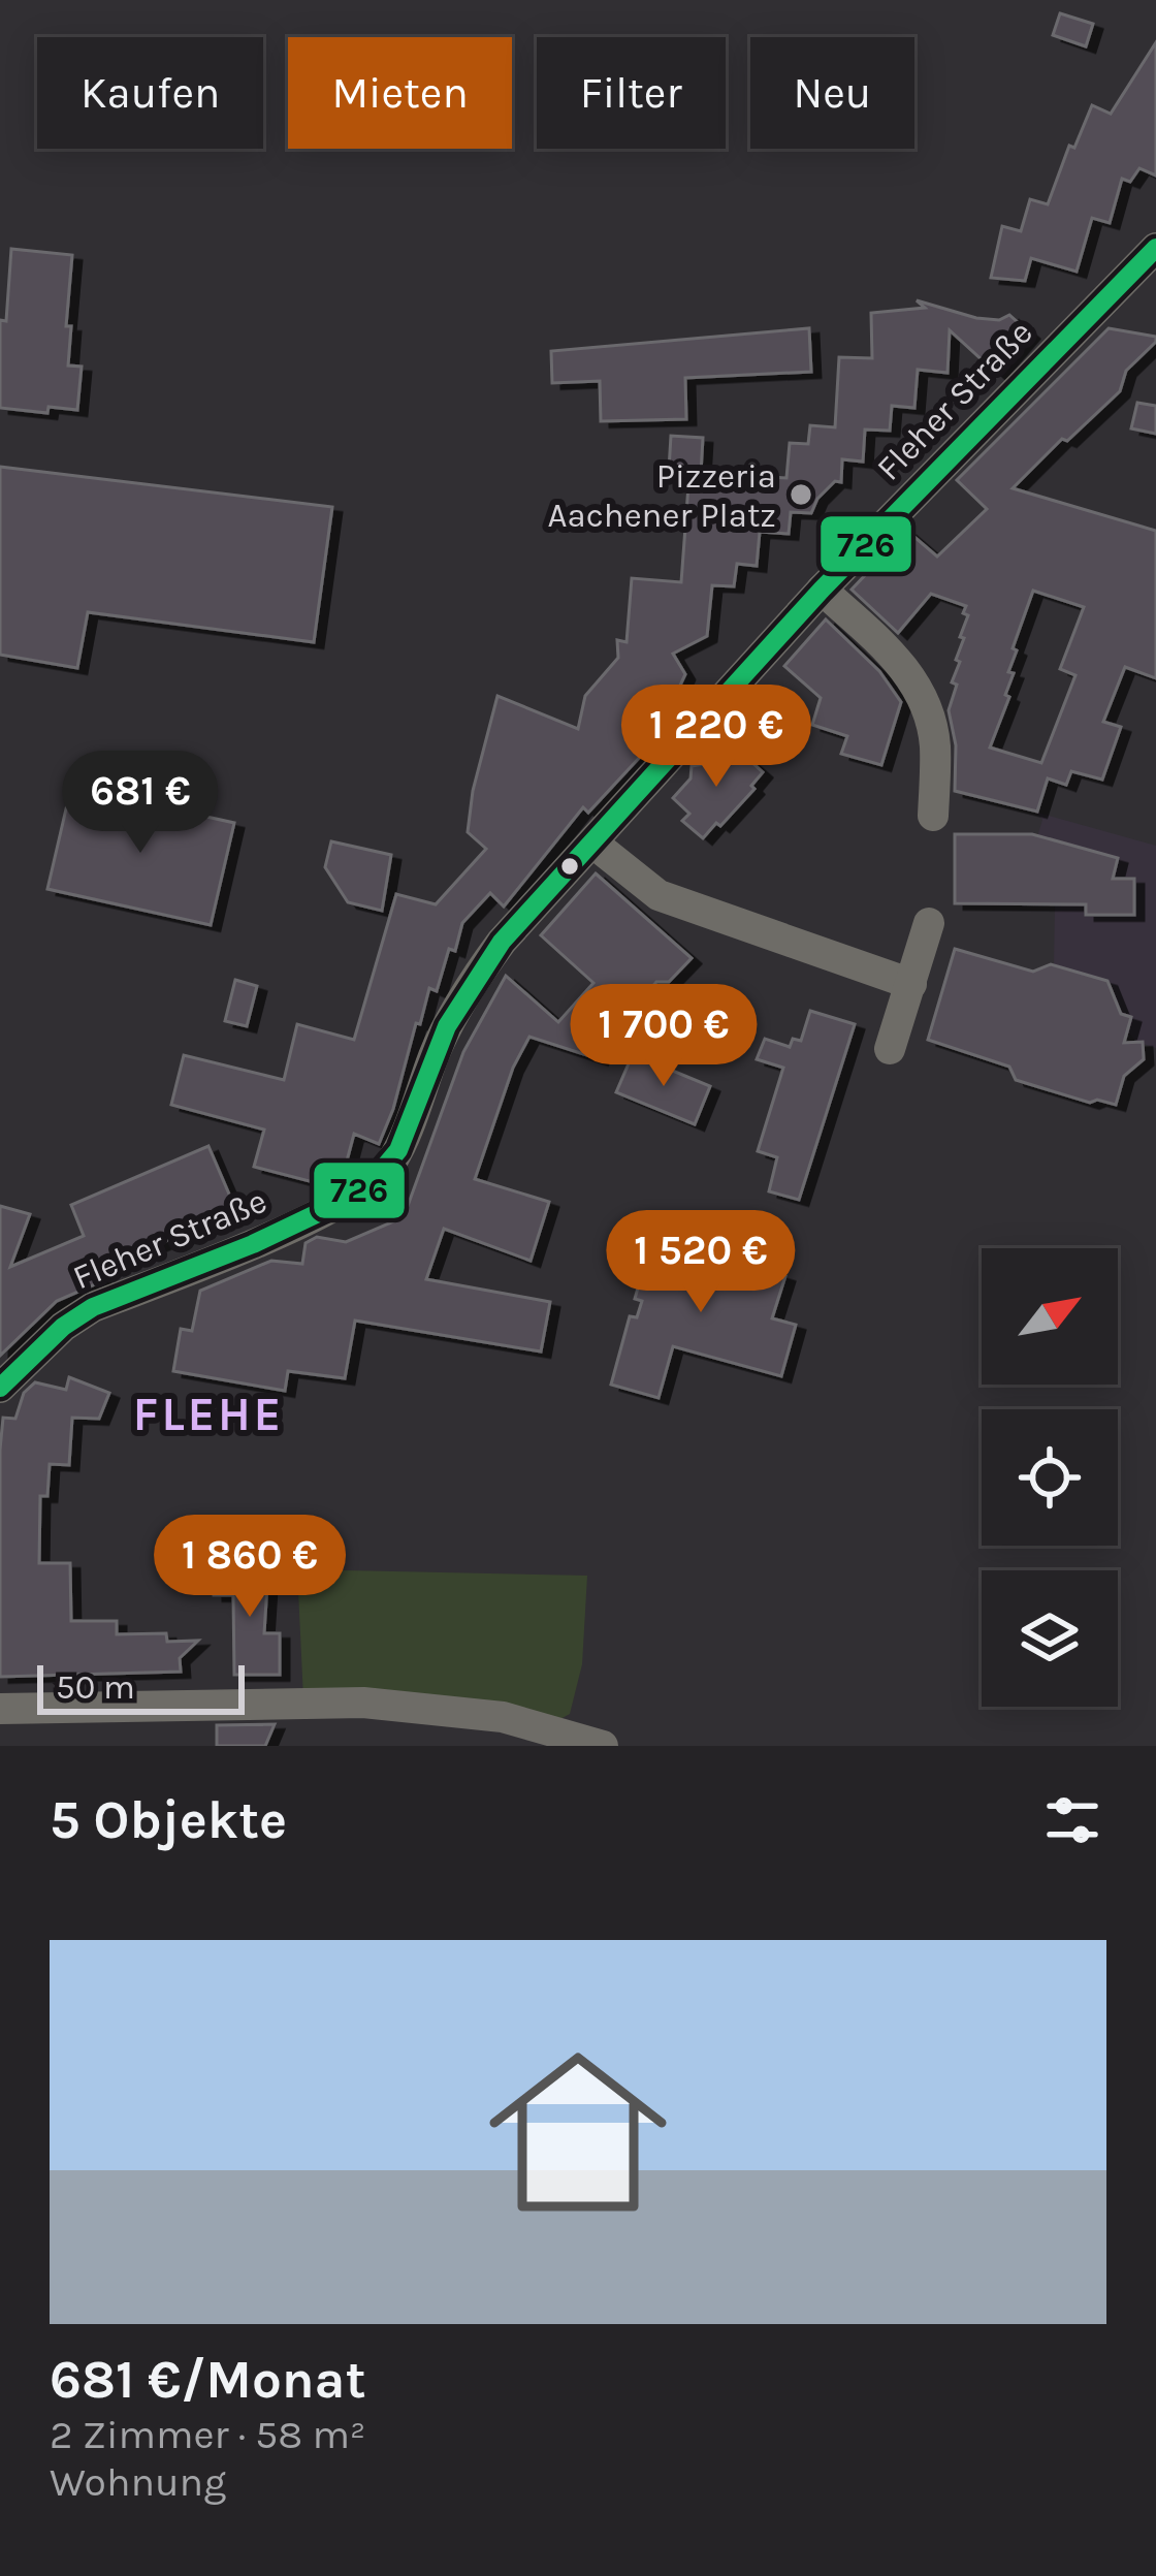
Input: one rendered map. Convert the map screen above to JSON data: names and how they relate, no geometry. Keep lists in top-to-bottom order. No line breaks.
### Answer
{"streets":{"street":["Fleher Straße"]},"districts":["FLEHE"],"places":["Pizzeria Aachener Platz"],"lines":["transit line 726"],"scale_bar":"50 m","north":"top right","page":{"chip":["Kaufen","Mieten","Filter","Neu"],"price":["1 220 €","681 €","1 700 €","1 520 €","1 860 €"],"scale":"50 m","heading":"5 Objekte","list":[{"name":"681 €/Monat","note":"2 Zimmer · 58 m² · Wohnung"}]}}
